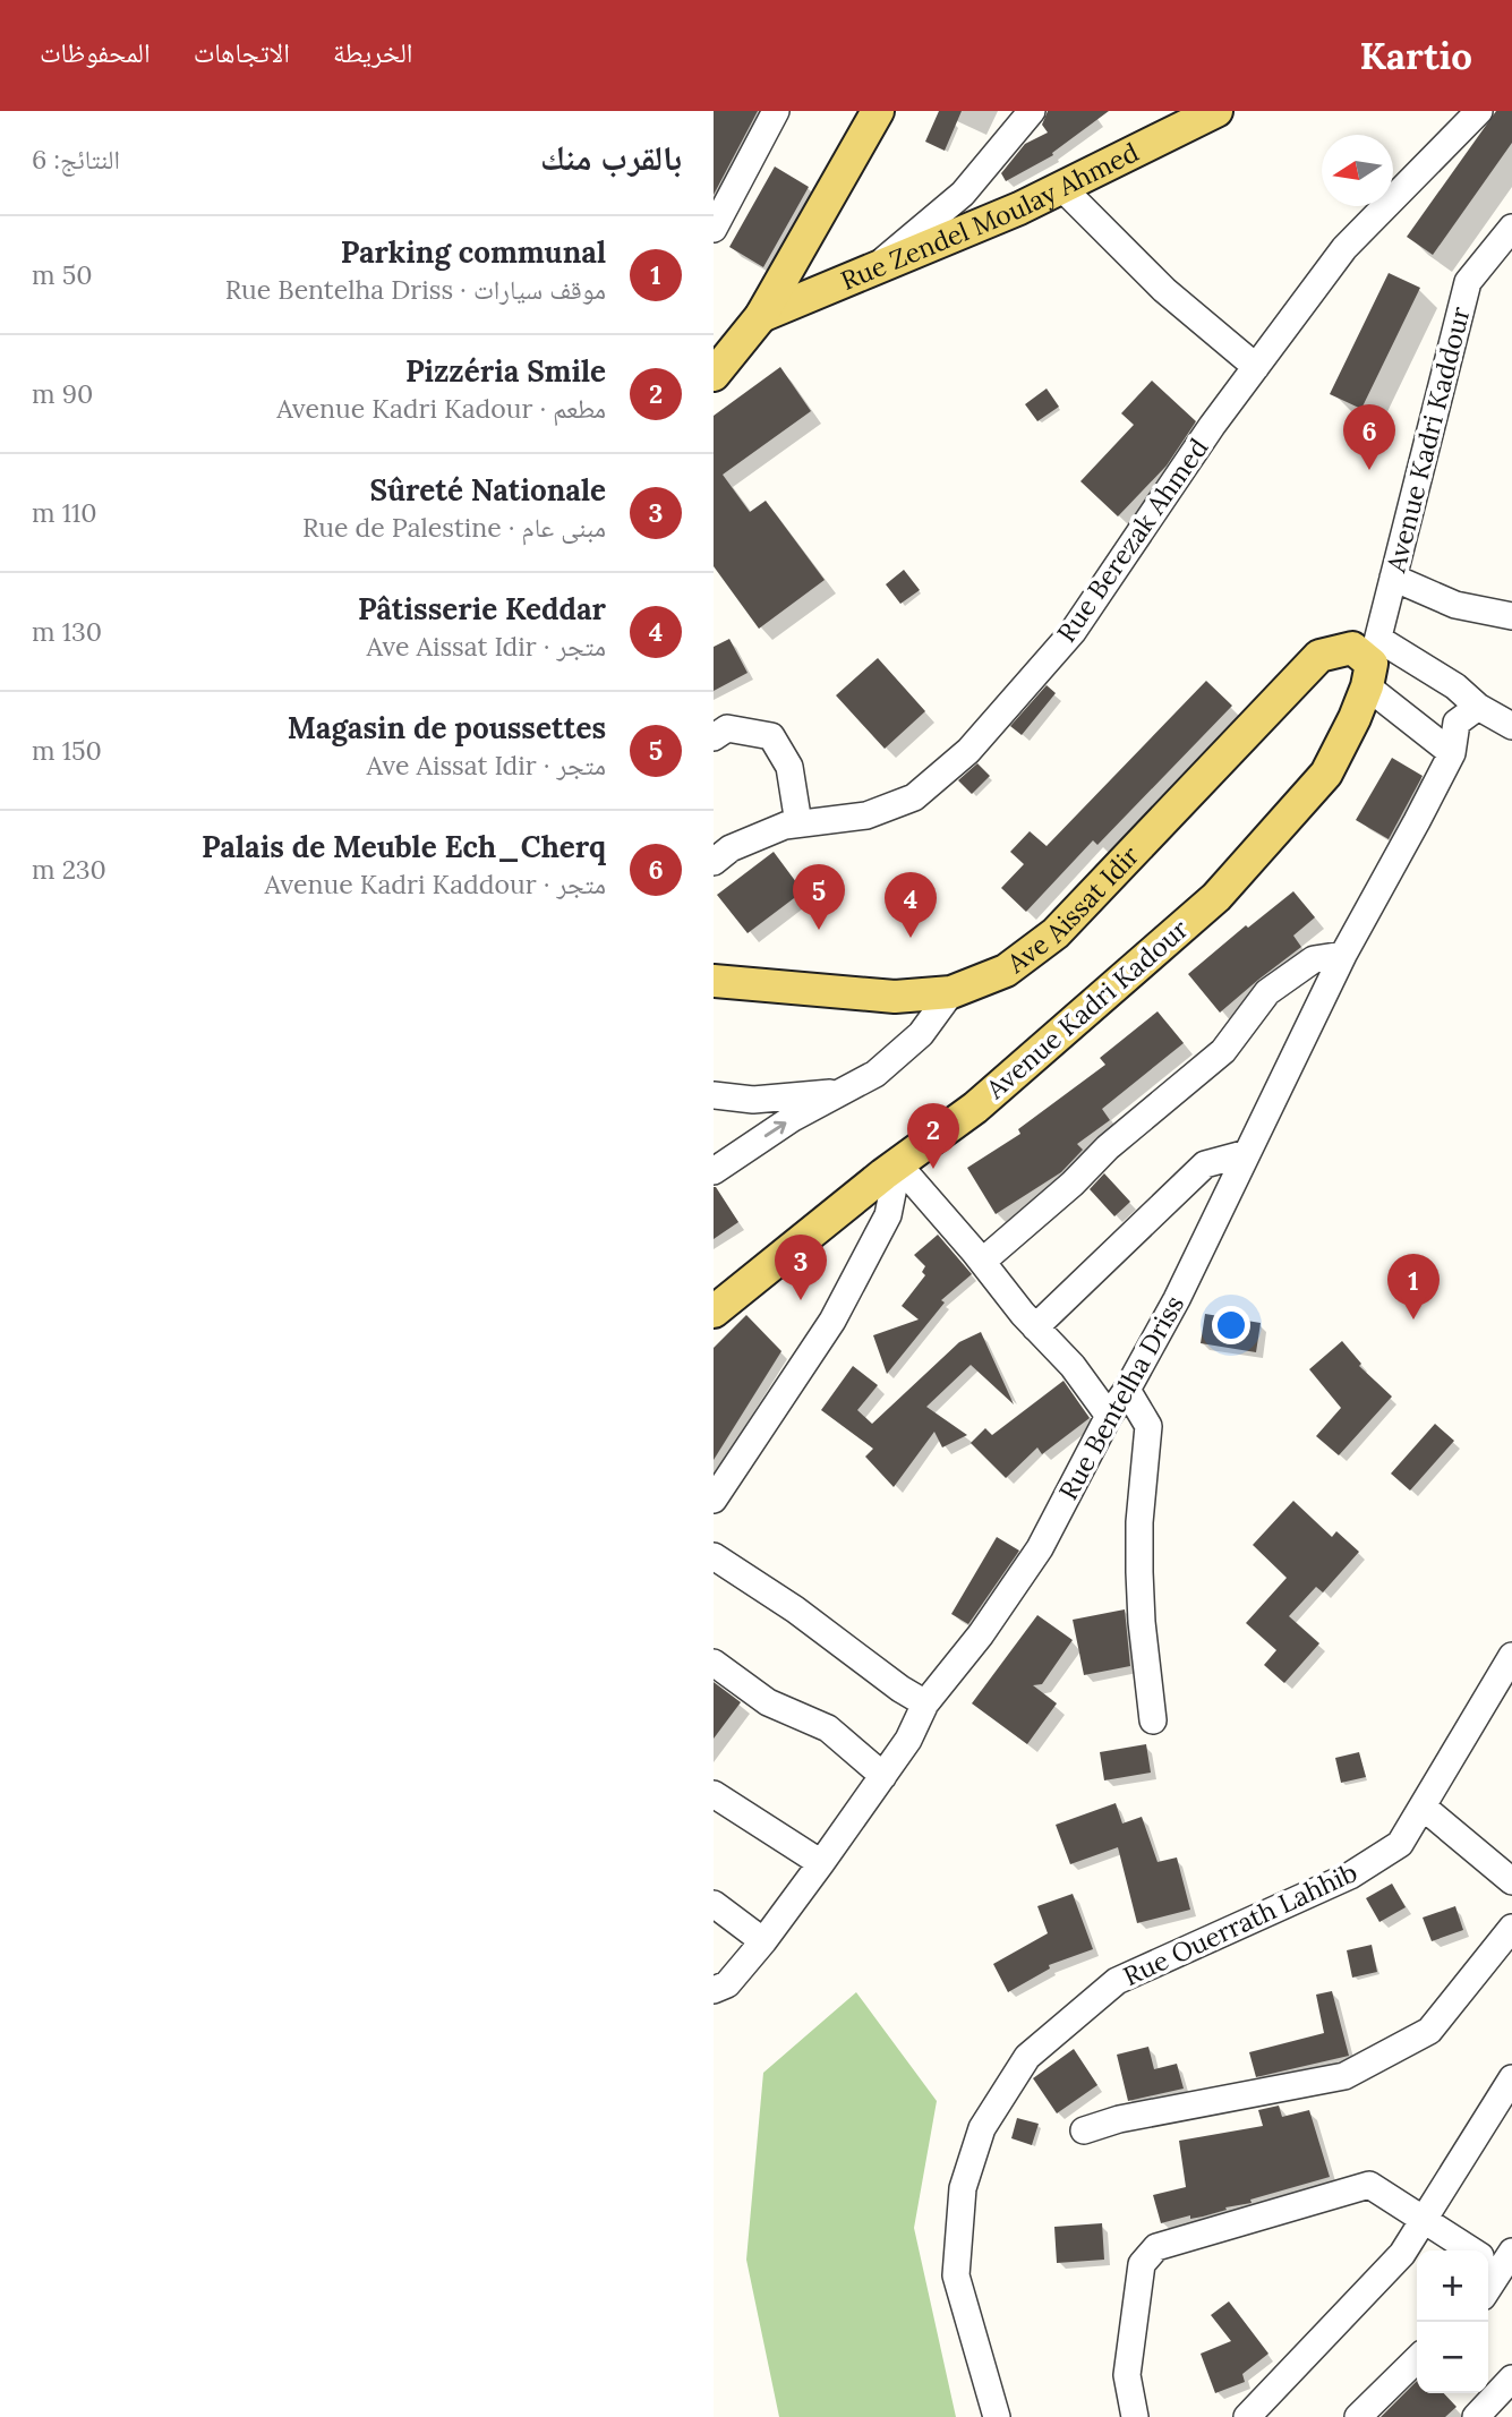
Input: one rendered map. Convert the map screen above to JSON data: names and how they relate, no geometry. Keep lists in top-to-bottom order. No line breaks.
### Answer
{"streets":{"main road":["Rue Zendel Moulay Ahmed","Ave Aissat Idir","Avenue Kadri Kadour"],"street":["Avenue Kadri Kaddour","Rue Berezak Ahmed","Rue Bentelha Driss","Rue Ouerrath Lahhib"]},"crossings":[["Avenue Kadri Kaddour","Ave Aissat Idir"],["Avenue Kadri Kaddour","Avenue Kadri Kadour"],["Ave Aissat Idir","Avenue Kadri Kadour"]],"north":"left","page":{"header":"Kartio","nav":["الخريطة","الاتجاهات","المحفوظات"],"heading":["بالقرب منك","النتائج: 6"],"list":[{"mark":"1","name":"Parking communal","note":"موقف سيارات · Rue Bentelha Driss","value":"50 m"},{"mark":"2","name":"Pizzéria Smile","note":"مطعم · Avenue Kadri Kadour","value":"90 m"},{"mark":"3","name":"Sûreté Nationale","note":"مبنى عام · Rue de Palestine","value":"110 m"},{"mark":"4","name":"Pâtisserie Keddar","note":"متجر · Ave Aissat Idir","value":"130 m"},{"mark":"5","name":"Magasin de poussettes","note":"متجر · Ave Aissat Idir","value":"150 m"},{"mark":"6","name":"Palais de Meuble Ech_Cherq","note":"متجر · Avenue Kadri Kaddour","value":"230 m"}],"pins":["6","5","4","2","3","1"],"map_buttons":["+","−"]}}
